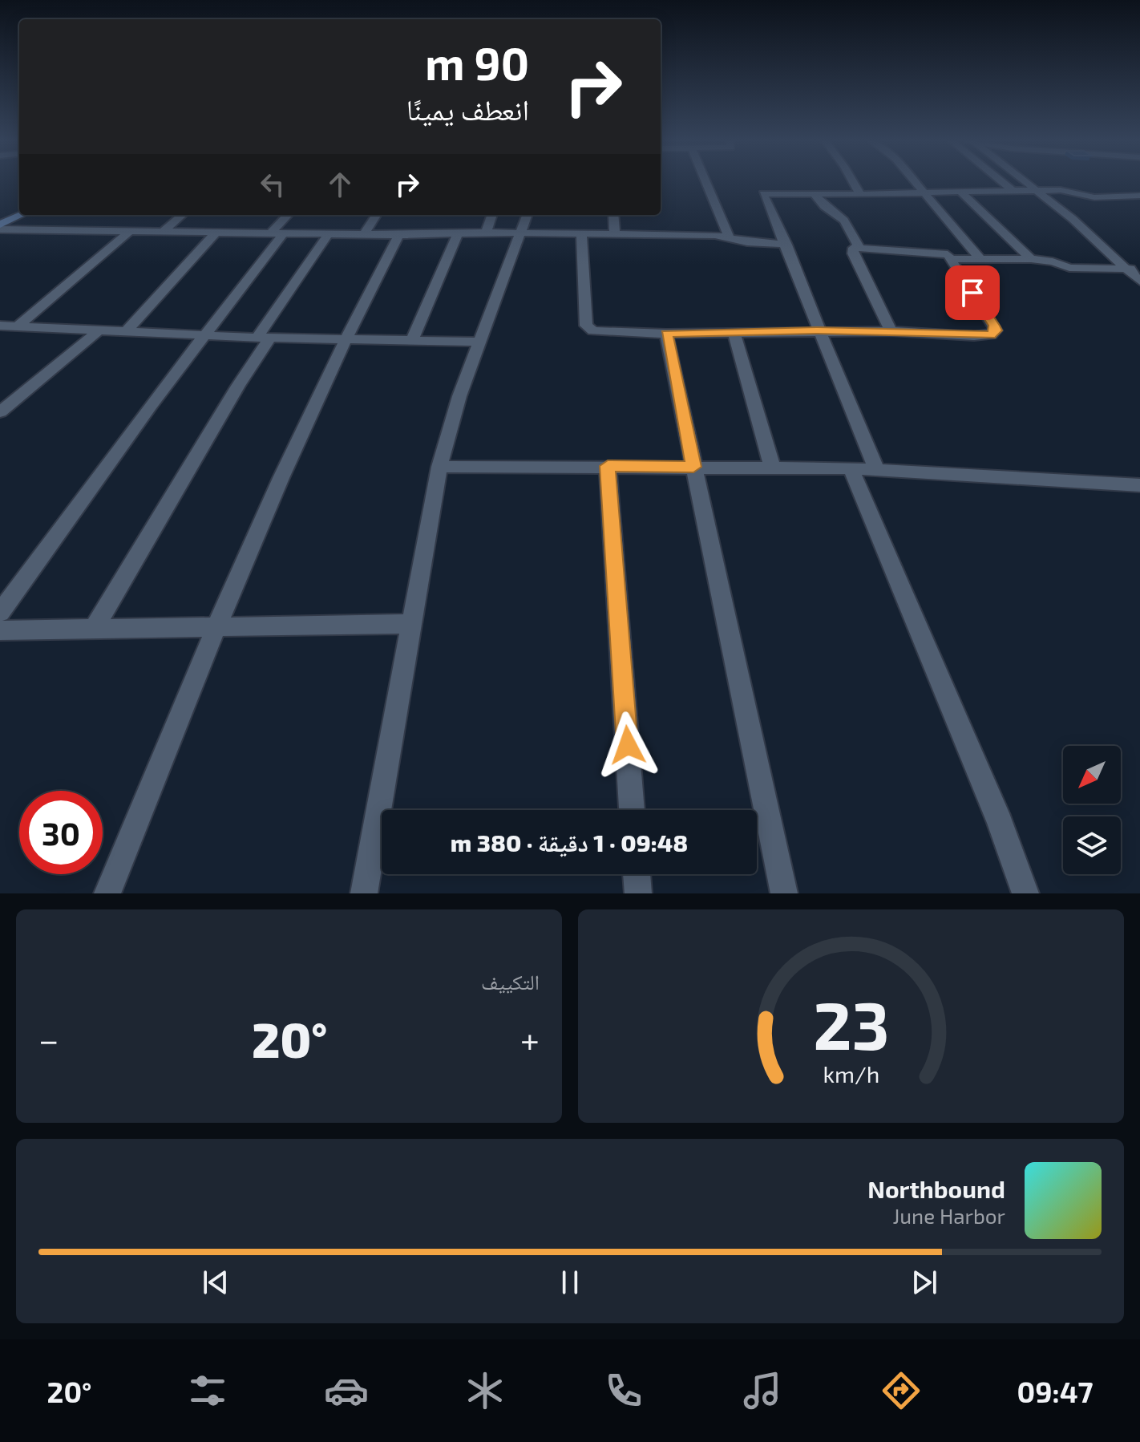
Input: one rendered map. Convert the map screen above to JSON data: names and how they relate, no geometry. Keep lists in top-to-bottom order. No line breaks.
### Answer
{"north":"bottom left","page":{"turn":["90 m","انعطف يمينًا"],"limit":"30","trip":"09:48 · 1 دقيقة · 380 m","tile":"التكييف","heat":["−","20°","+"],"song":["Northbound","June Harbor"],"tabs":["09:47","20°"],"gauge":["23","km/h"]}}
